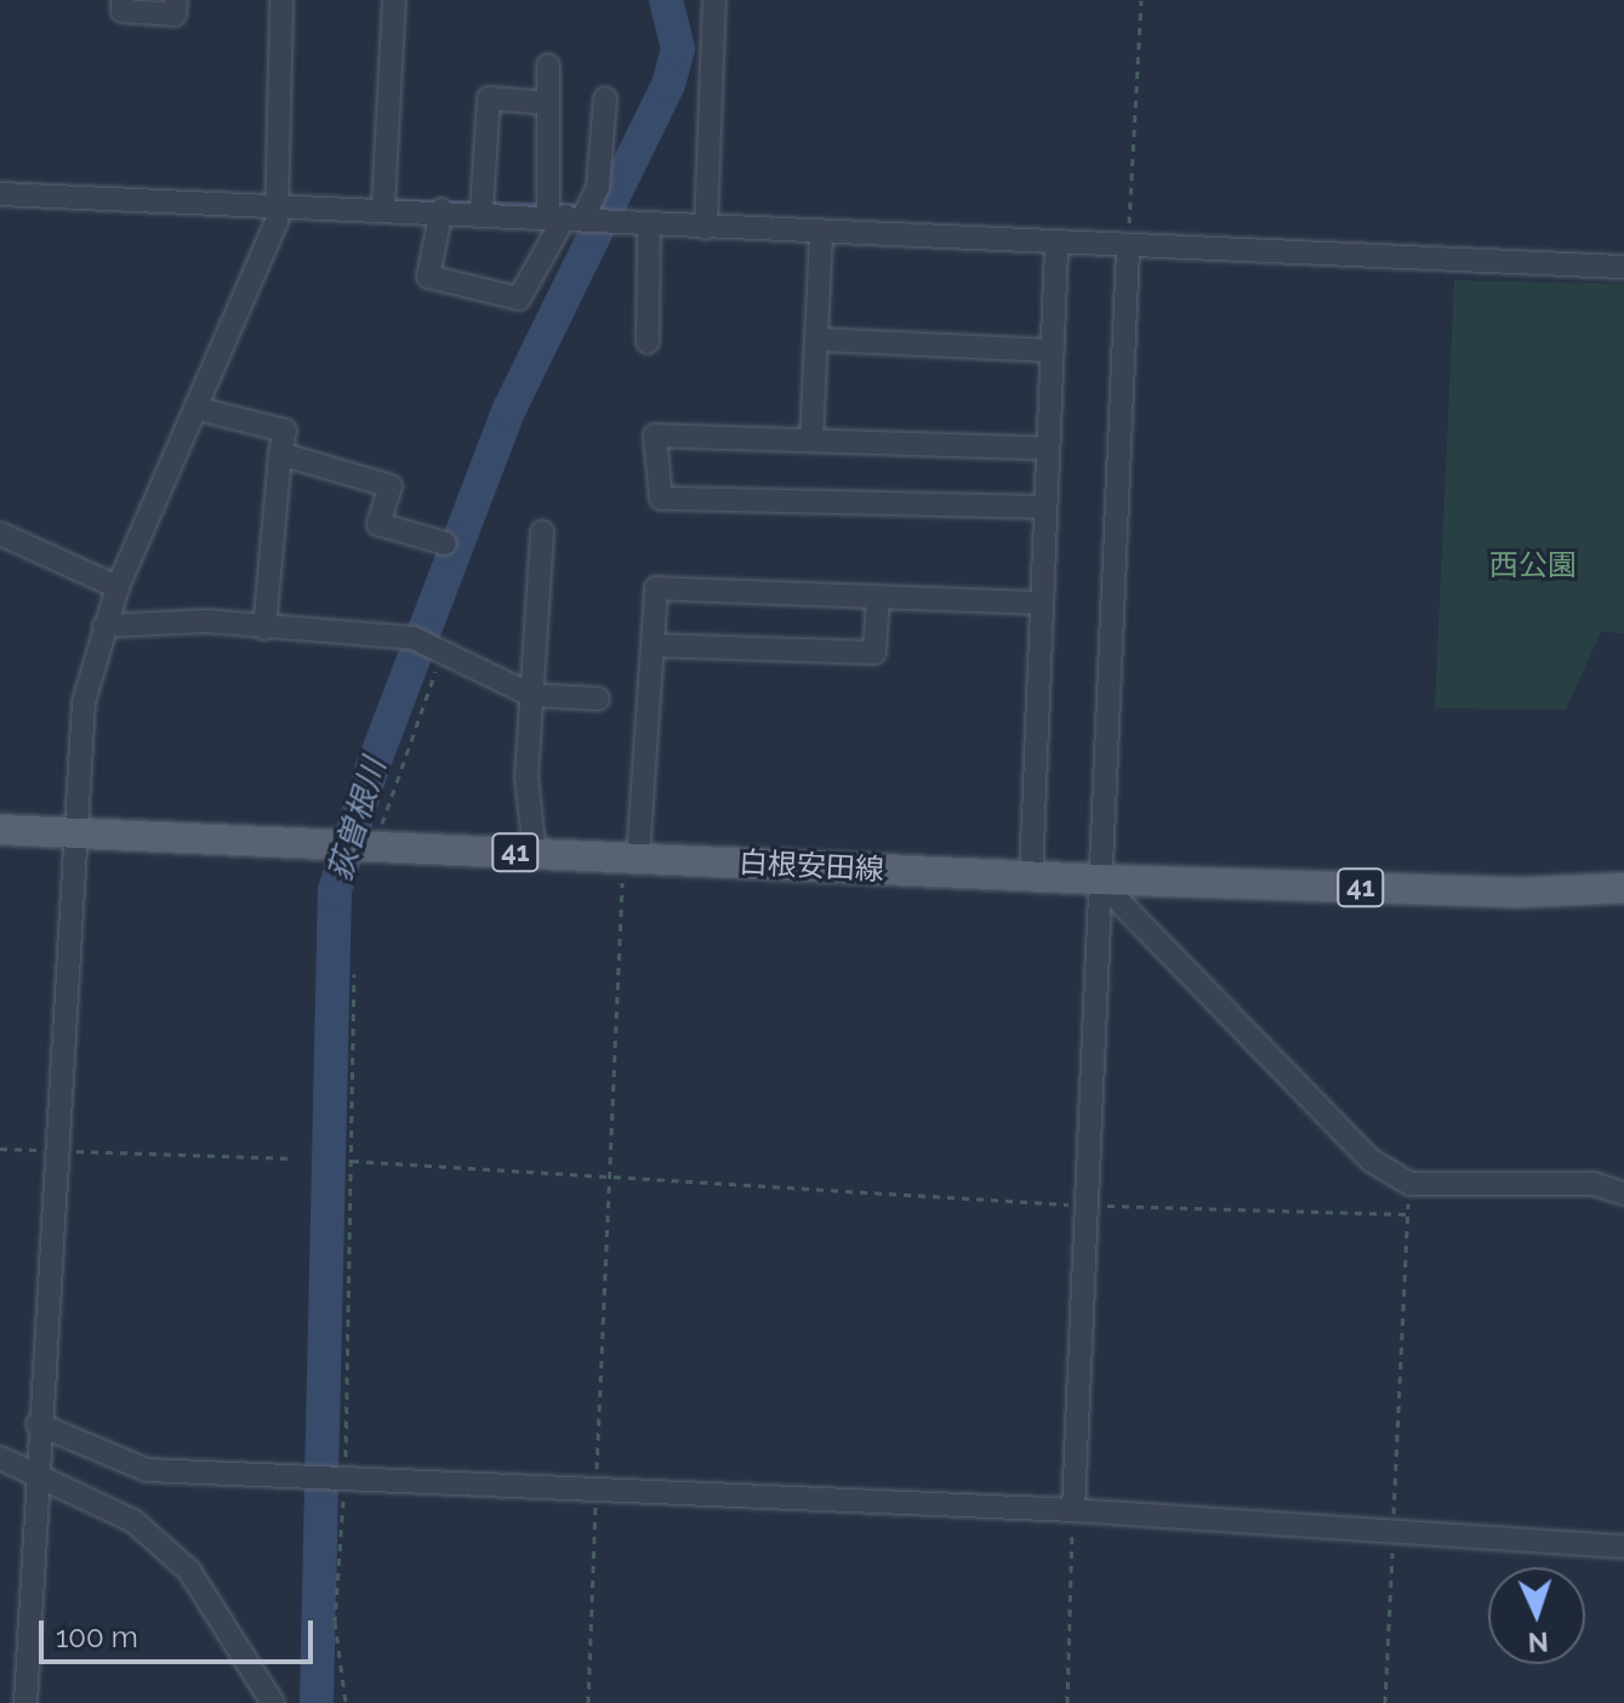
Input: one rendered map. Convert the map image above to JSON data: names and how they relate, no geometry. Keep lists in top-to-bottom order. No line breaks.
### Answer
{"streets":{"main road":["41","白根安田線"]},"water":["荻曽根川"],"parks":["西公園"],"scale_bar":"100 m","north":"bottom"}
